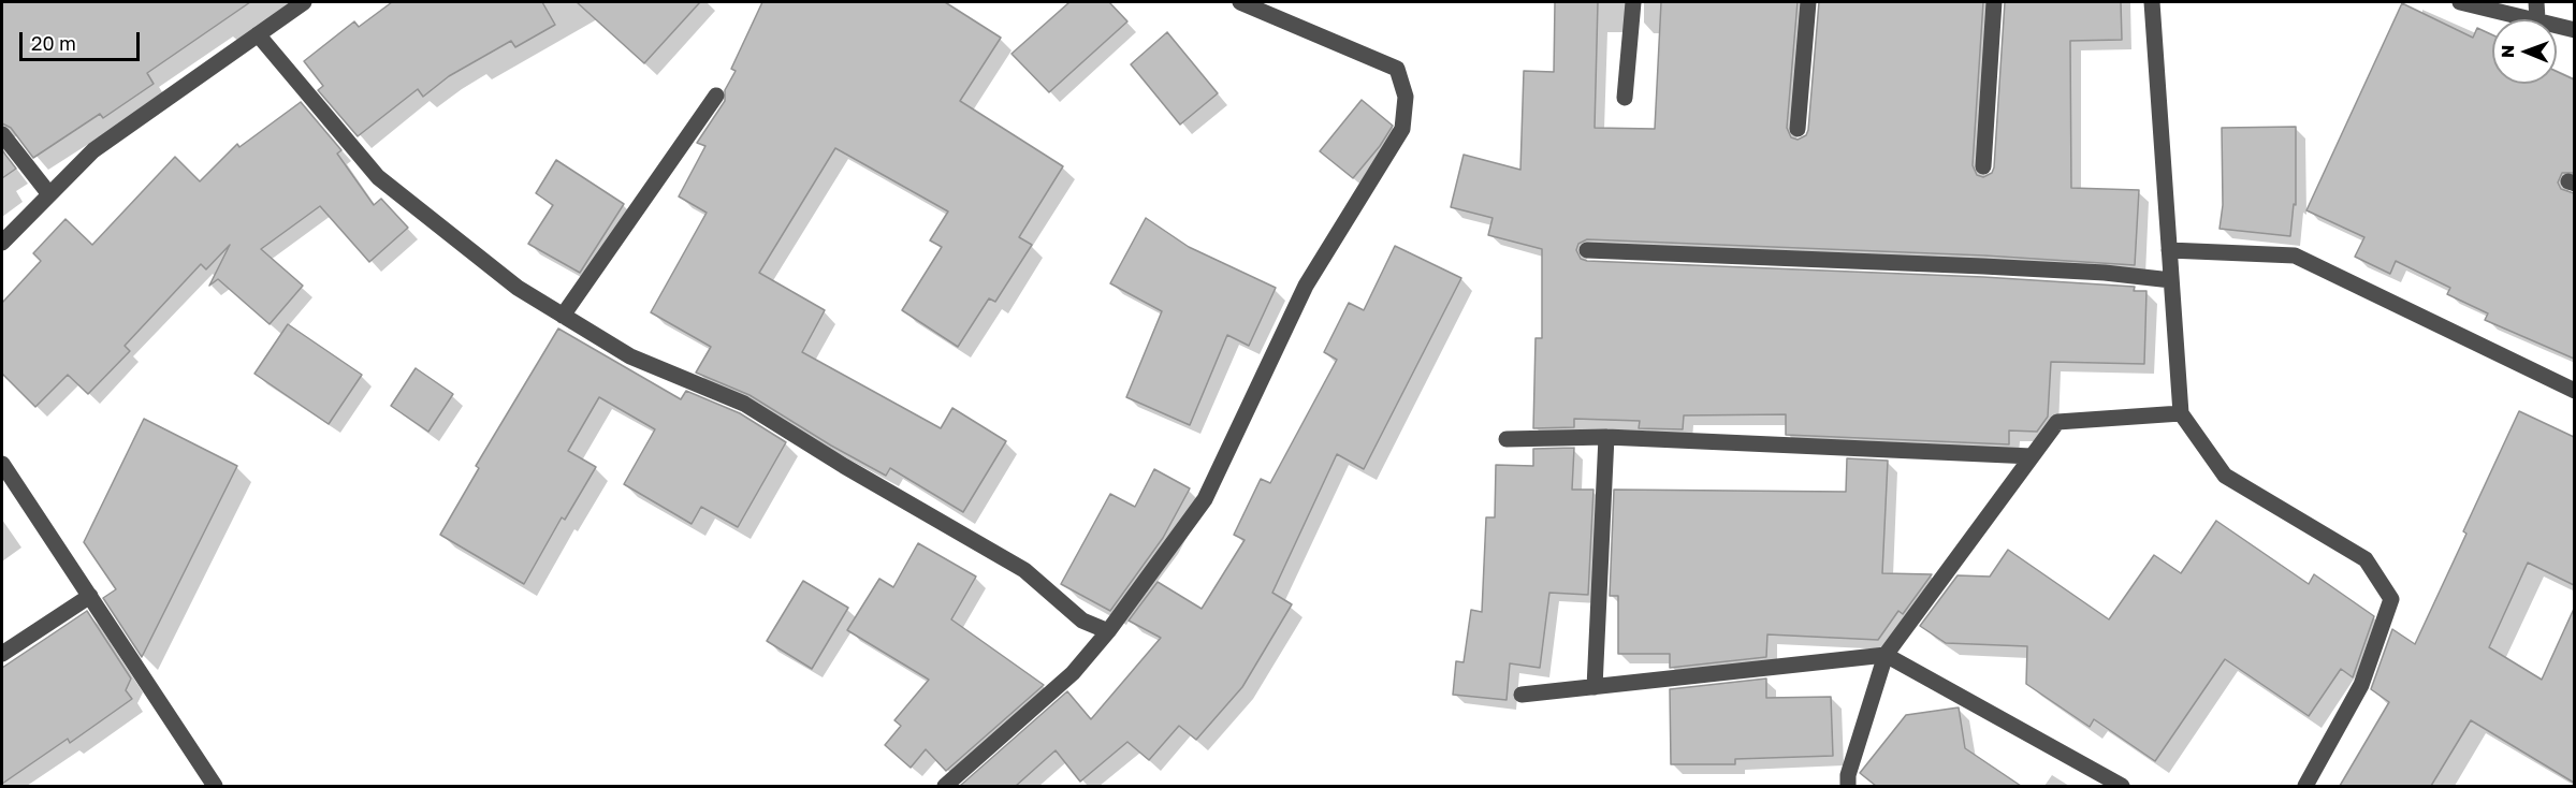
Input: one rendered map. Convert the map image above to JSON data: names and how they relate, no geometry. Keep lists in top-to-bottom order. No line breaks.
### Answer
{"scale_bar":"20 m","north":"left"}
